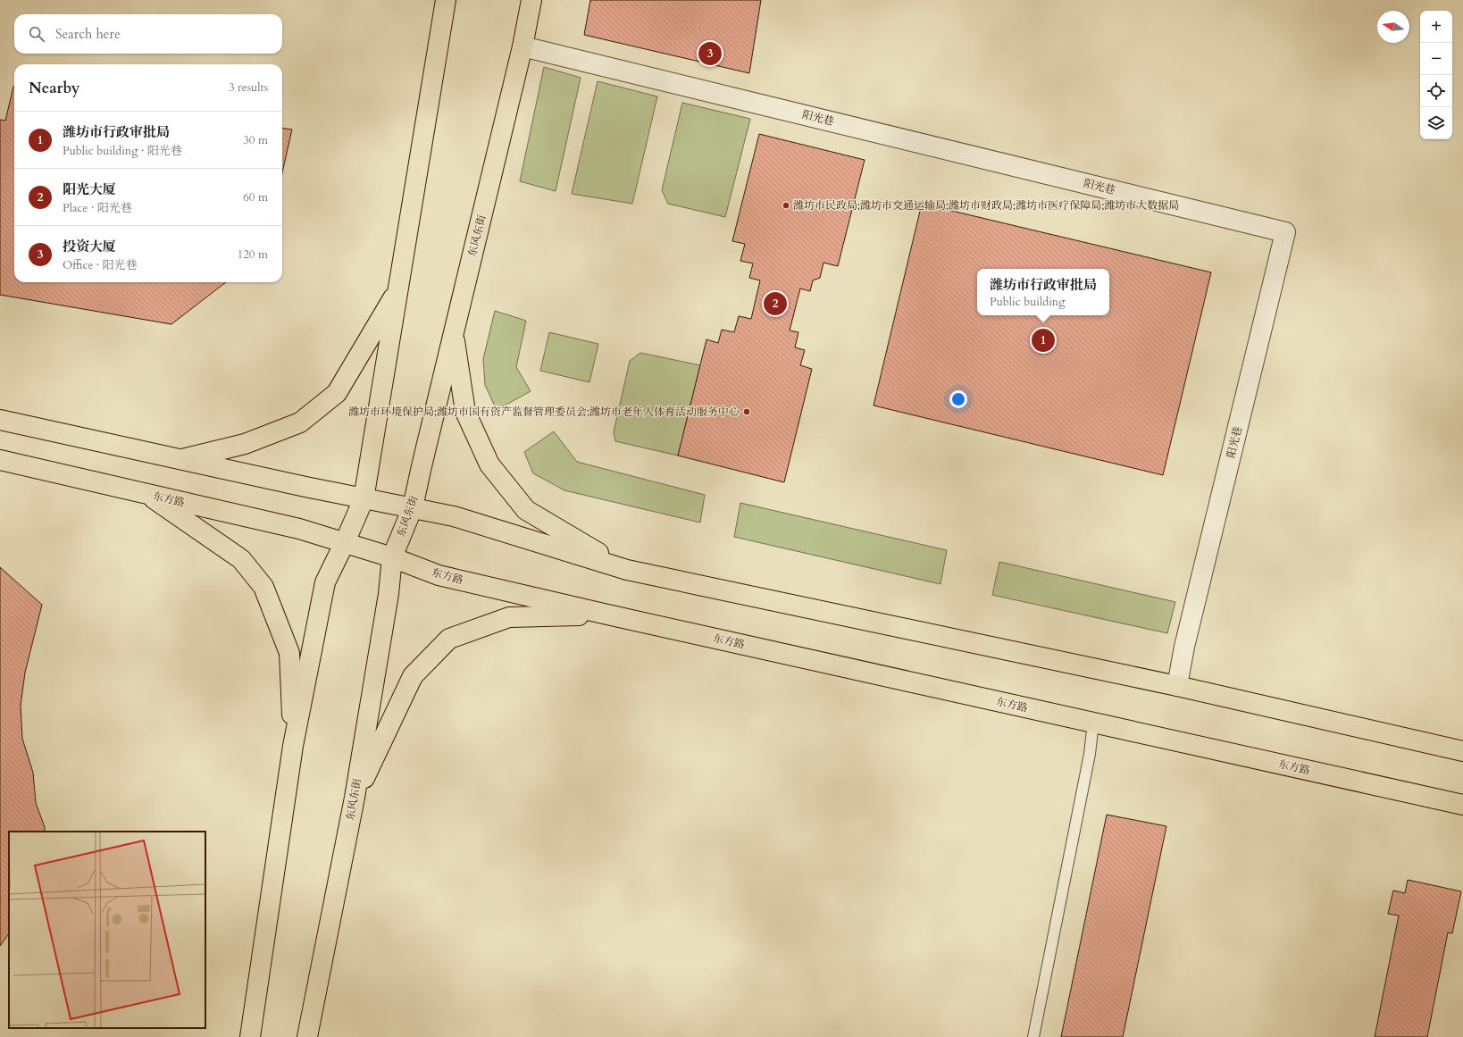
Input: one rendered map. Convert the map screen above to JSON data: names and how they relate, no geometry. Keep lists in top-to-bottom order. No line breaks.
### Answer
{"streets":{"main road":["东风东街","东方路"],"street":["阳光巷"]},"crossings":[["阳光巷","东风东街"],["东风东街","东方路"]],"places":["潍坊市民政局;潍坊市交通运输局;潍坊市财政局;潍坊市医疗保障局;潍坊市大数据局","潍坊市环境保护局;潍坊市国有资产监督管理委员会;潍坊市老年人体育活动服务中心"],"north":"left","page":{"map_buttons":["+","−"],"search":"Search here","pins":["3","2","1"],"heading":["Nearby","3 results"],"list":[{"mark":"1","name":"潍坊市行政审批局","note":"Public building · 阳光巷","value":"30 m"},{"mark":"2","name":"阳光大厦","note":"Place · 阳光巷","value":"60 m"},{"mark":"3","name":"投资大厦","note":"Office · 阳光巷","value":"120 m"}],"popup":["潍坊市行政审批局","Public building"]}}
